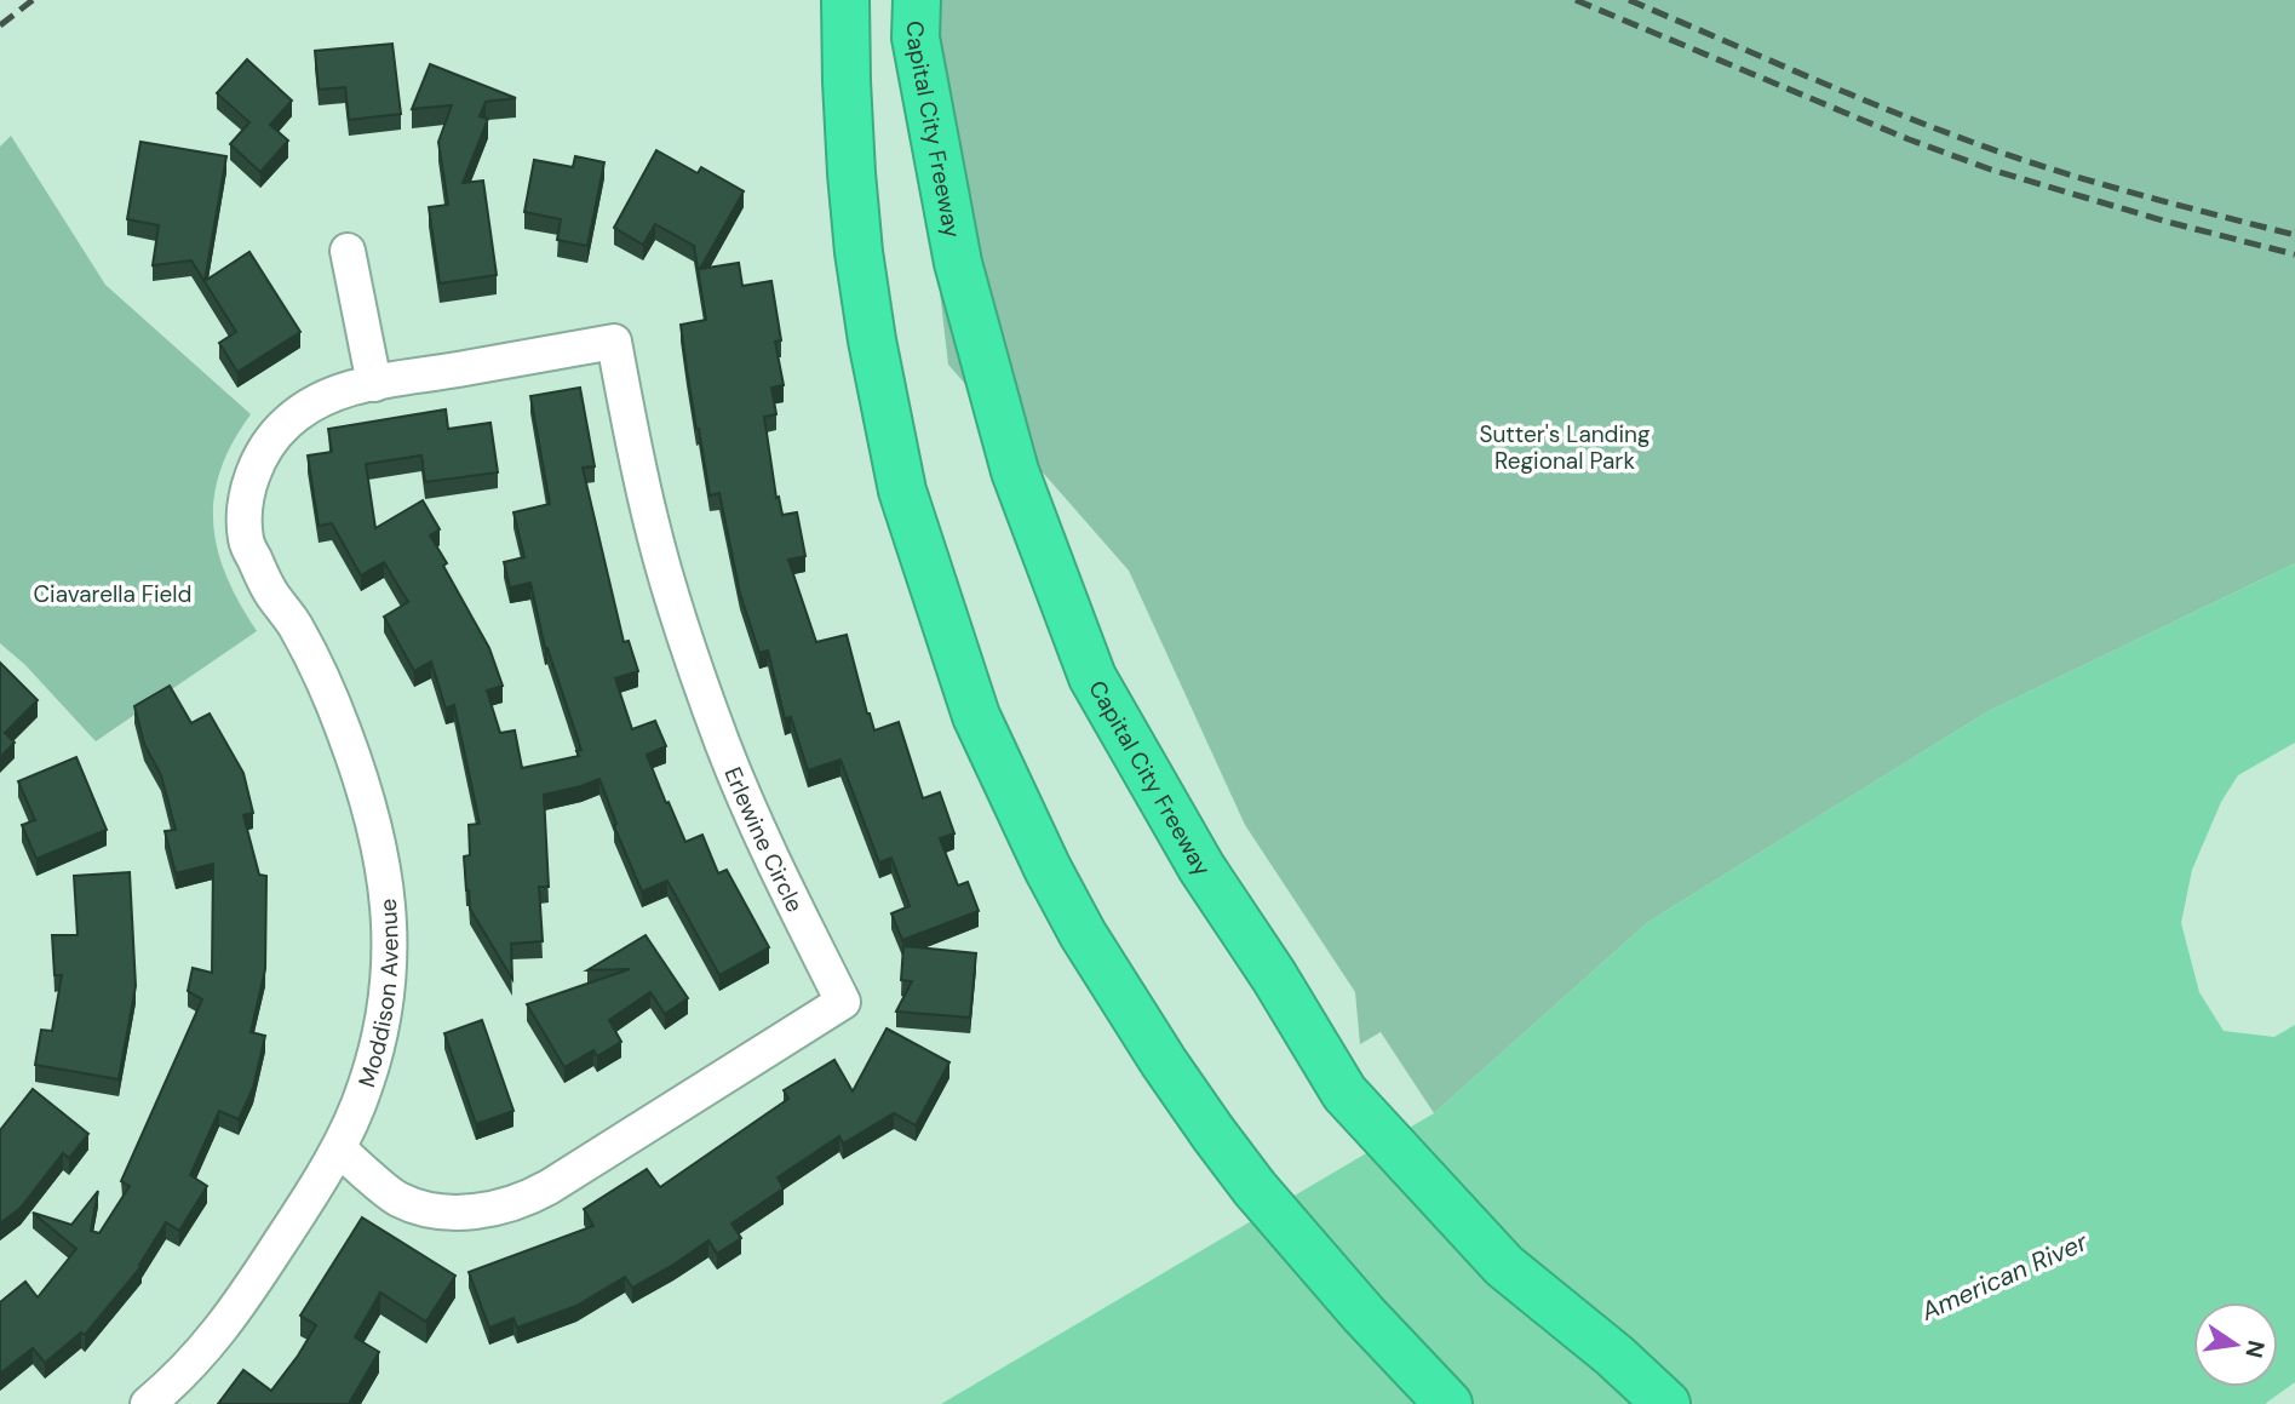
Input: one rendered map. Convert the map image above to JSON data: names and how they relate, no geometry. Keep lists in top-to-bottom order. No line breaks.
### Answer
{"streets":{"highway":["Capital City Freeway"],"street":["Erlewine Circle","Moddison Avenue"]},"crossings":[["Erlewine Circle","Moddison Avenue"]],"water":["American River"],"parks":["Sutter's Landing Regional Park","Ciavarella Field"],"north":"right"}
